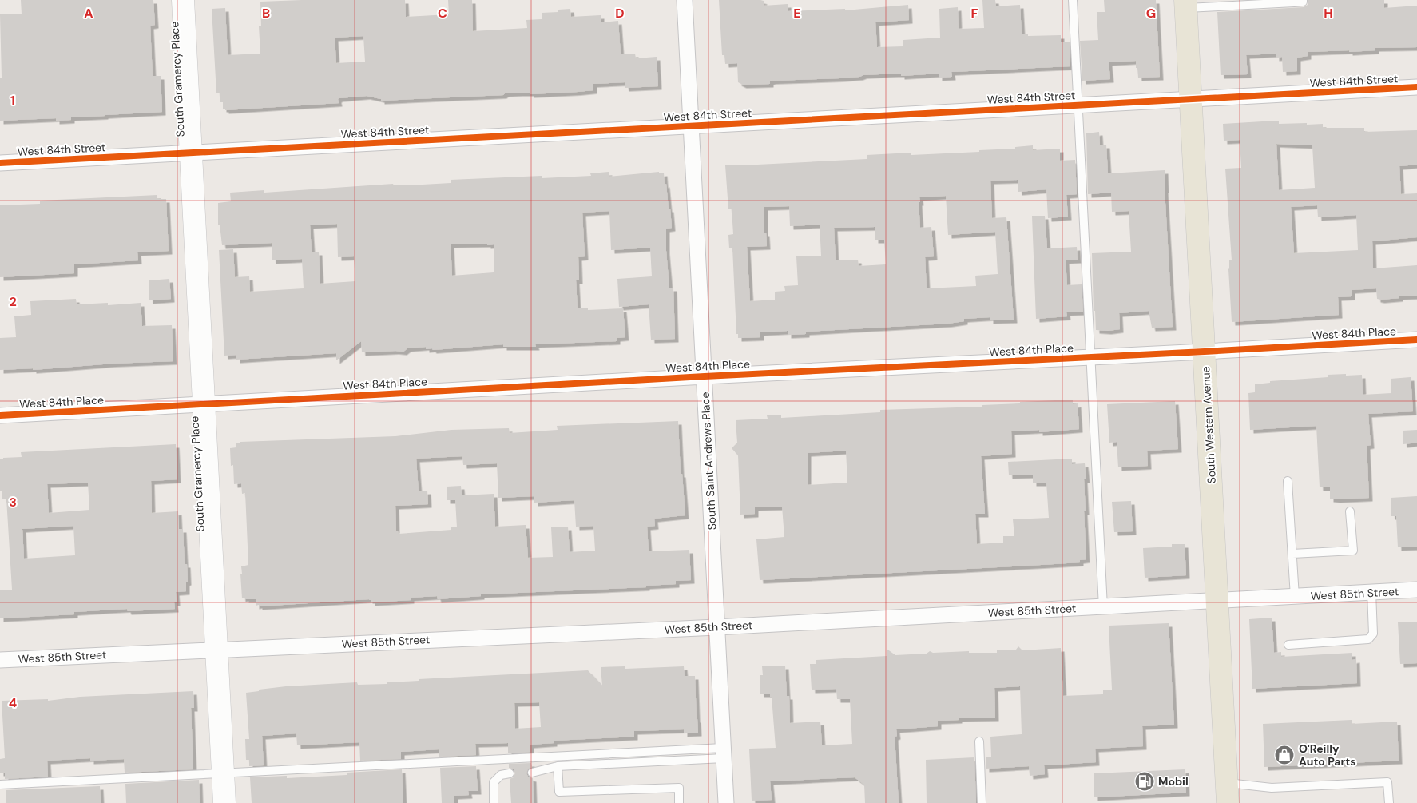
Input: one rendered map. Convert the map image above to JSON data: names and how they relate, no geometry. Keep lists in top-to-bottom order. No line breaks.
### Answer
{"streets":{"main road":["South Western Avenue"],"street":["South Gramercy Place","West 84th Street","West 84th Place","South Saint Andrews Place","West 85th Street"]},"crossings":[["South Gramercy Place","West 84th Street"],["South Gramercy Place","West 84th Place"],["South Gramercy Place","West 85th Street"],["West 84th Street","South Western Avenue"],["West 84th Street","South Saint Andrews Place"],["West 84th Place","South Western Avenue"],["West 84th Place","South Saint Andrews Place"],["South Western Avenue","West 85th Street"],["South Saint Andrews Place","West 85th Street"]],"places":{"shop":["O'Reilly Auto Parts"],"fuel station":["Mobil"]},"grid":{"columns":["A","B","C","D","E","F","G","H"],"rows":["1","2","3","4"]}}
